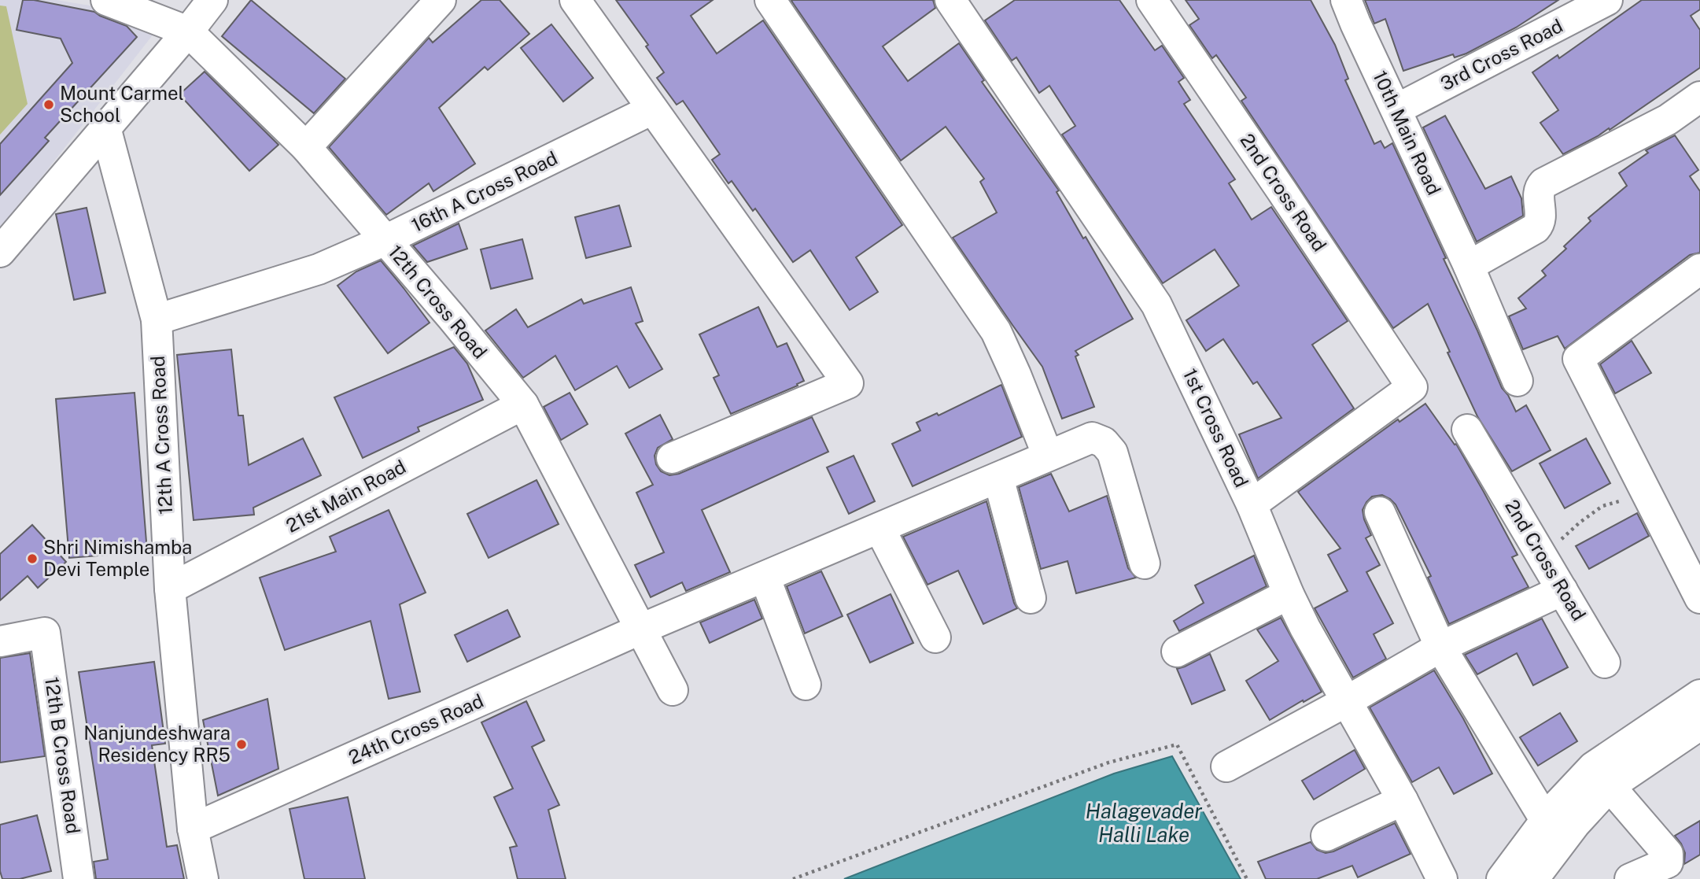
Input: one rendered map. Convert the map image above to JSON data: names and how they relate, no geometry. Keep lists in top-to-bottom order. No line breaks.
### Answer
{"streets":{"street":["3rd Cross Road","10th Main Road","16th A Cross Road","2nd Cross Road","12th Cross Road","1st Cross Road","12th A Cross Road","21st Main Road","24th Cross Road","12th B Cross Road"]},"crossings":[["3rd Cross Road","10th Main Road"],["16th A Cross Road","12th Cross Road"],["16th A Cross Road","12th A Cross Road"],["2nd Cross Road","1st Cross Road"],["12th Cross Road","21st Main Road"],["12th Cross Road","24th Cross Road"],["12th A Cross Road","21st Main Road"],["12th A Cross Road","24th Cross Road"]],"water":["Halagevader Halli Lake"],"places":["Mount Carmel School","Shri Nimishamba Devi Temple","Nanjundeshwara Residency RR5"]}
